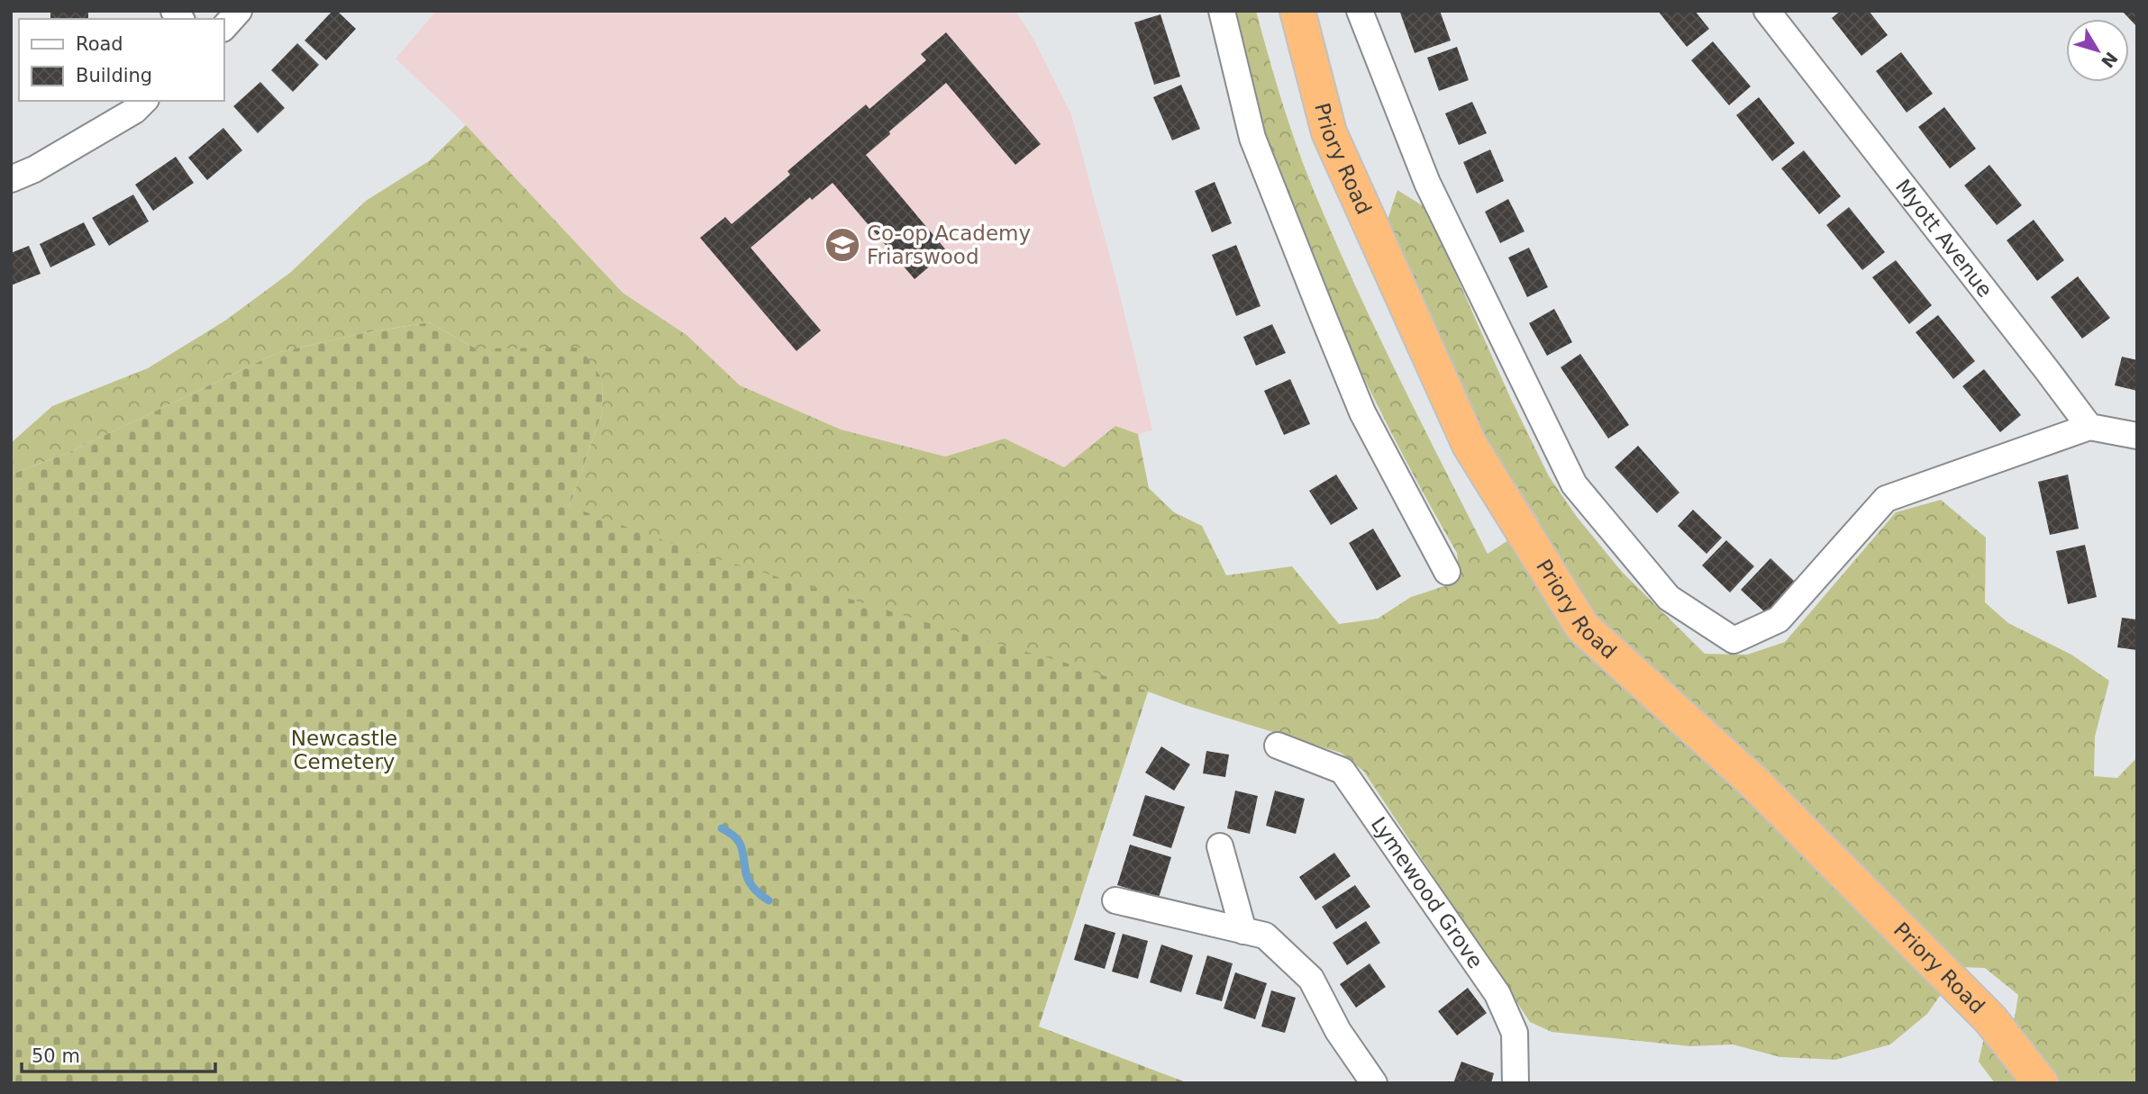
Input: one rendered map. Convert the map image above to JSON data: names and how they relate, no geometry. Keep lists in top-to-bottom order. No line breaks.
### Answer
{"streets":{"highway":["Priory Road"],"street":["Myott Avenue","Lymewood Grove"]},"parks":["Newcastle Cemetery"],"places":{"school or university":["Co-op Academy Friarswood"]},"legend":["Road","Building"],"scale_bar":"50 m","north":"bottom right"}
